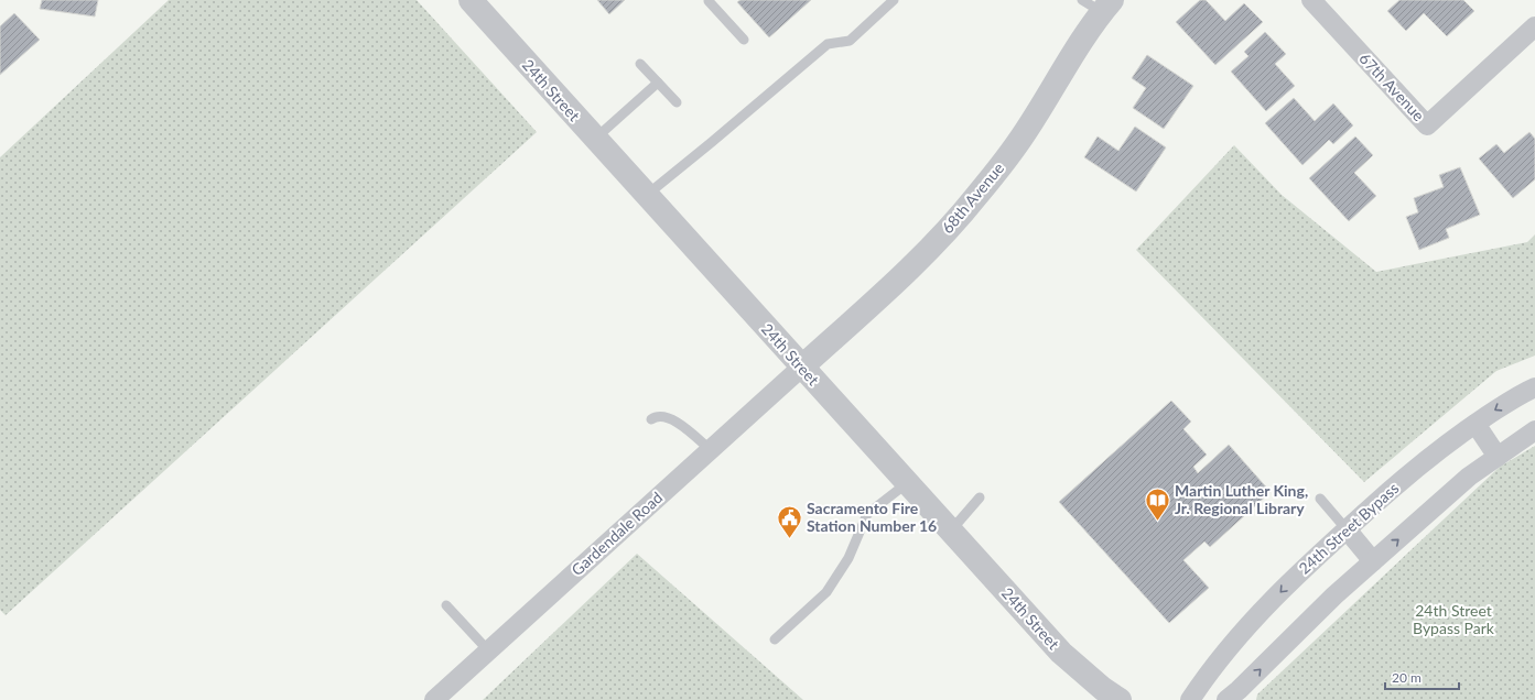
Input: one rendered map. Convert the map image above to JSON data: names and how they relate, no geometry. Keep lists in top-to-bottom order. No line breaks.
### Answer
{"streets":{"street":["67th Avenue","24th Street","68th Avenue","24th Street Bypass","Gardendale Road"]},"crossings":[["24th Street","68th Avenue"],["24th Street","Gardendale Road"],["68th Avenue","Gardendale Road"]],"parks":["24th Street Bypass Park"],"places":{"library":["Martin Luther King, Jr. Regional Library"],"public building":["Sacramento Fire Station Number 16"]},"scale_bar":"20 m"}
